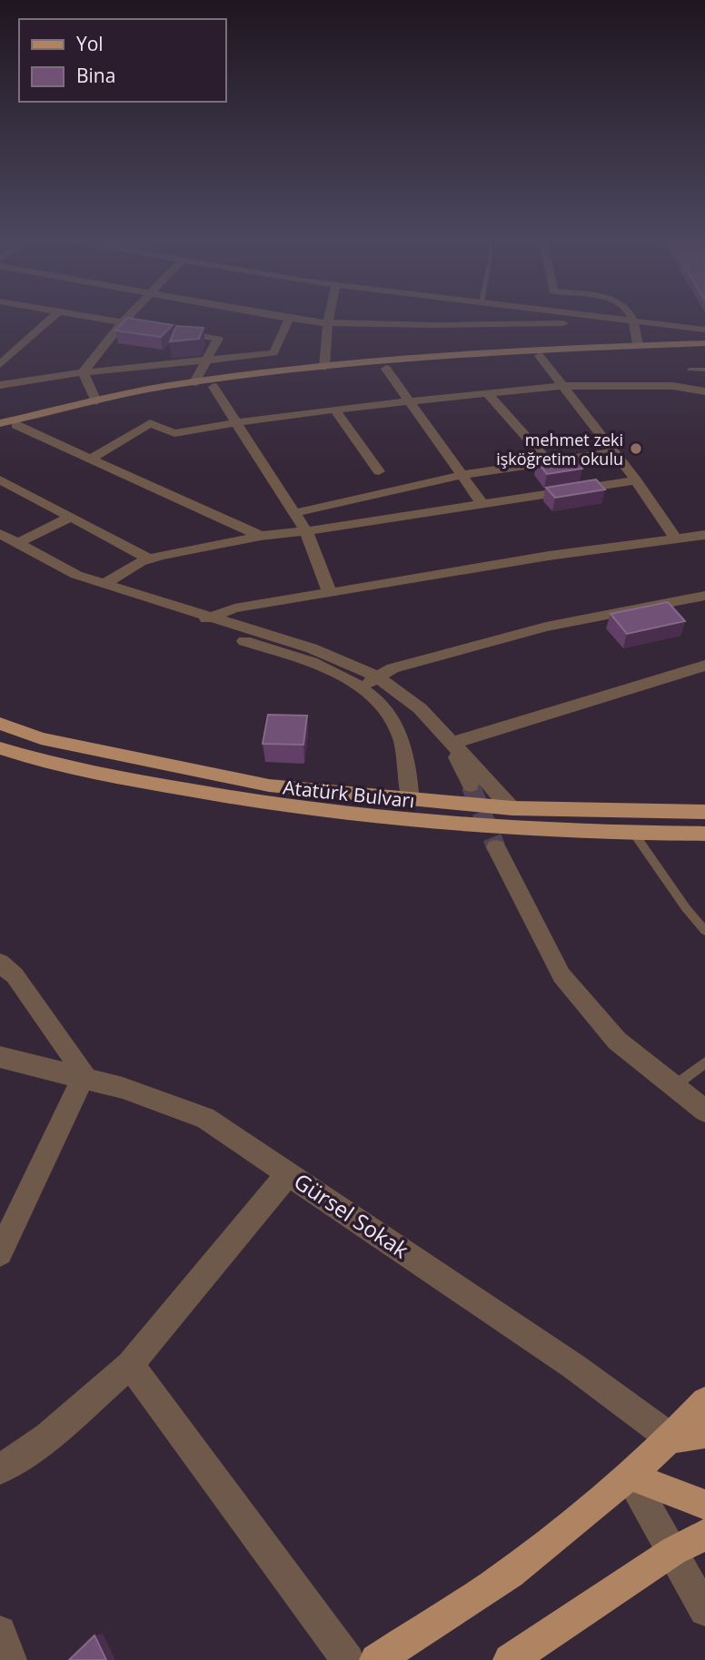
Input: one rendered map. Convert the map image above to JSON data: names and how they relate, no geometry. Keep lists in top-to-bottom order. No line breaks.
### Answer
{"streets":{"main road":["Atatürk Bulvarı"],"street":["Gürsel Sokak"]},"places":["mehmet zeki işköğretim okulu"],"legend":["Yol","Bina"]}
